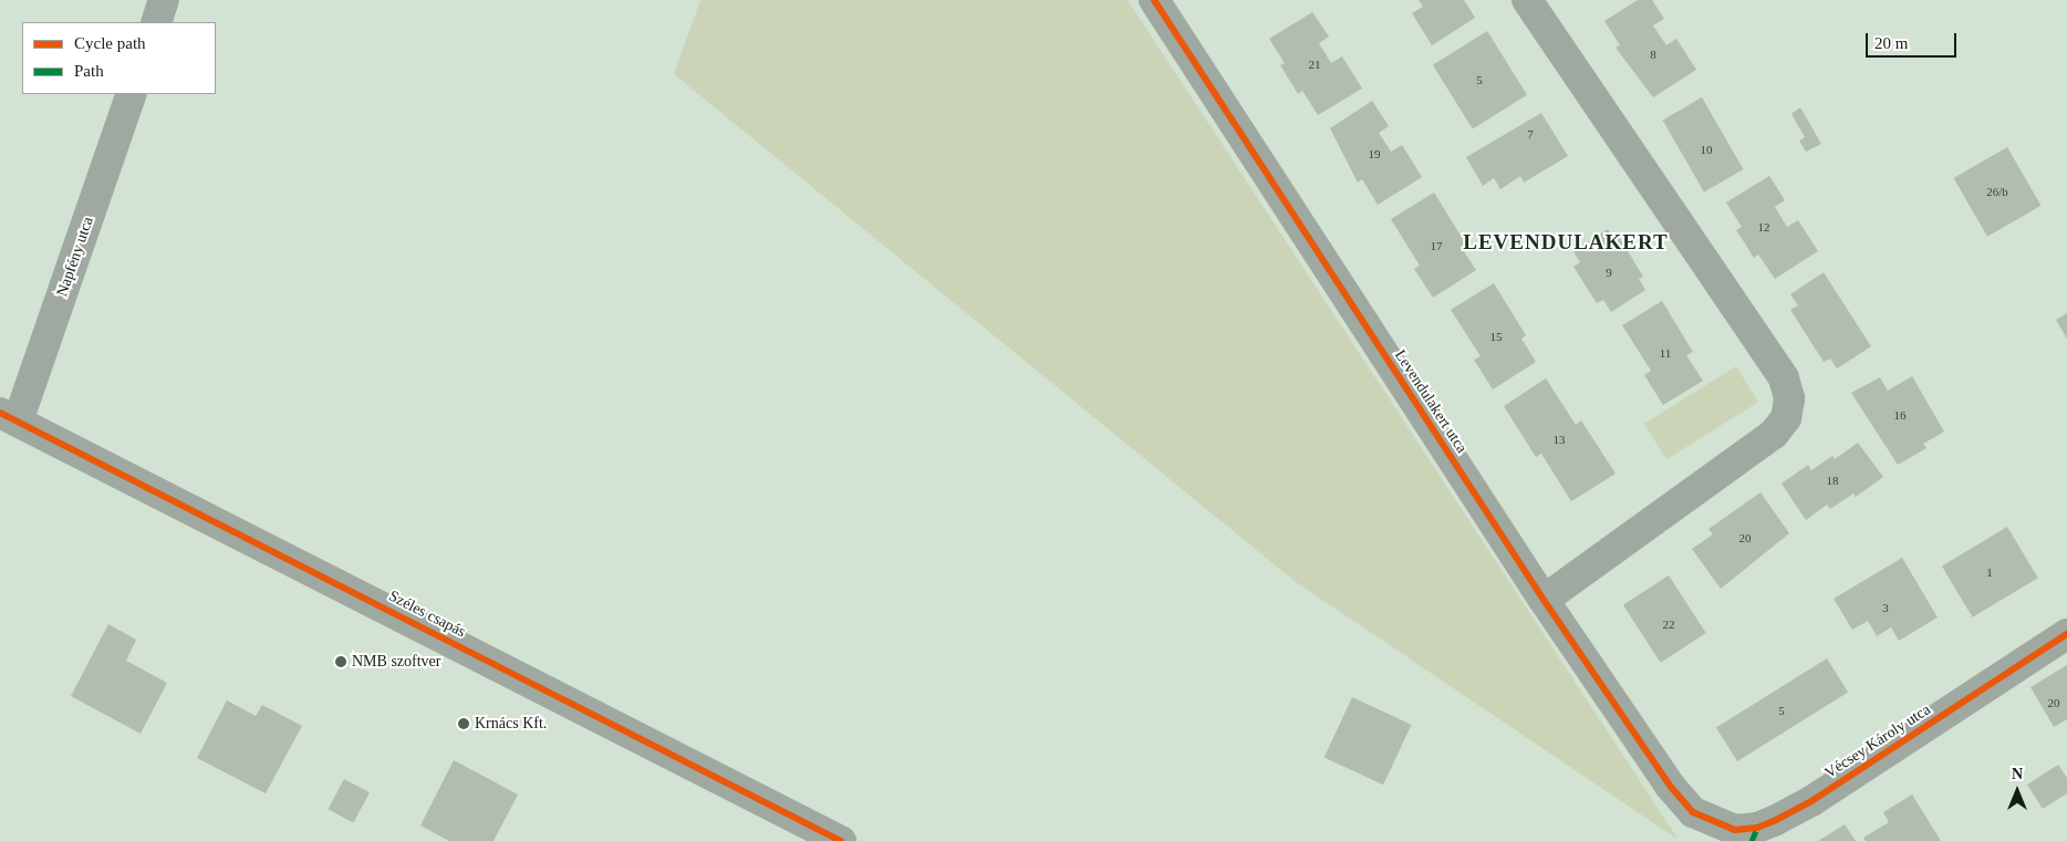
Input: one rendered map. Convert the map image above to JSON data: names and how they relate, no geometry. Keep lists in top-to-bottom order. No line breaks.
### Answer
{"streets":{"street":["Napfény utca","Levendulakert utca","Széles csapás","Vécsey Károly utca"]},"crossings":[["Napfény utca","Széles csapás"],["Levendulakert utca","Vécsey Károly utca"]],"districts":["LEVENDULAKERT"],"places":["NMB szoftver","Krnács Kft."],"house_numbers":["8","21","5","7","10","19","26/b","12","17","9","15","11","16","13","18","20","1","3","22","20","5"],"legend":["Cycle path","Path"],"scale_bar":"20 m","north":"top"}
